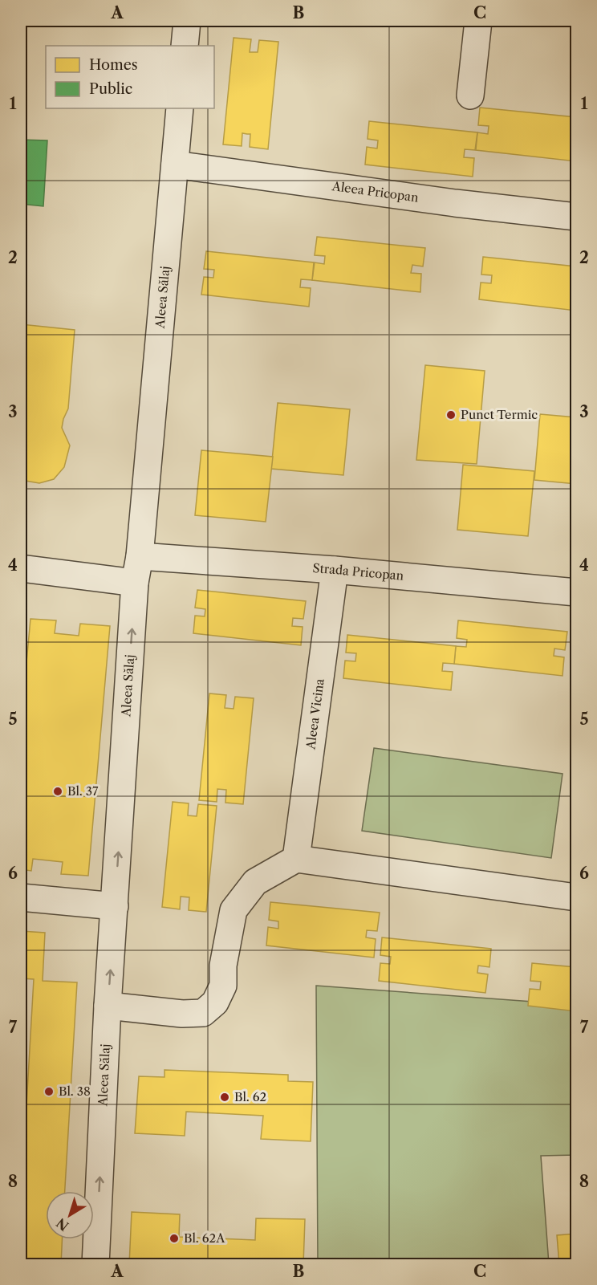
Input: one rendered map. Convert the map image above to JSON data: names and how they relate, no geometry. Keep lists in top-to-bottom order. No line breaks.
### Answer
{"streets":{"street":["Aleea Pricopan","Aleea Sălaj","Strada Pricopan","Aleea Vicina"]},"crossings":[["Aleea Pricopan","Aleea Sălaj"],["Aleea Sălaj","Strada Pricopan"],["Strada Pricopan","Aleea Vicina"]],"one_way":["Aleea Sălaj"],"places":["Punct Termic","Bl. 37","Bl. 38","Bl. 62","Bl. 62A"],"legend":["Homes","Public"],"north":"bottom left","grid":{"columns":["A","B","C"],"rows":["1","2","3","4","5","6","7","8"]}}
